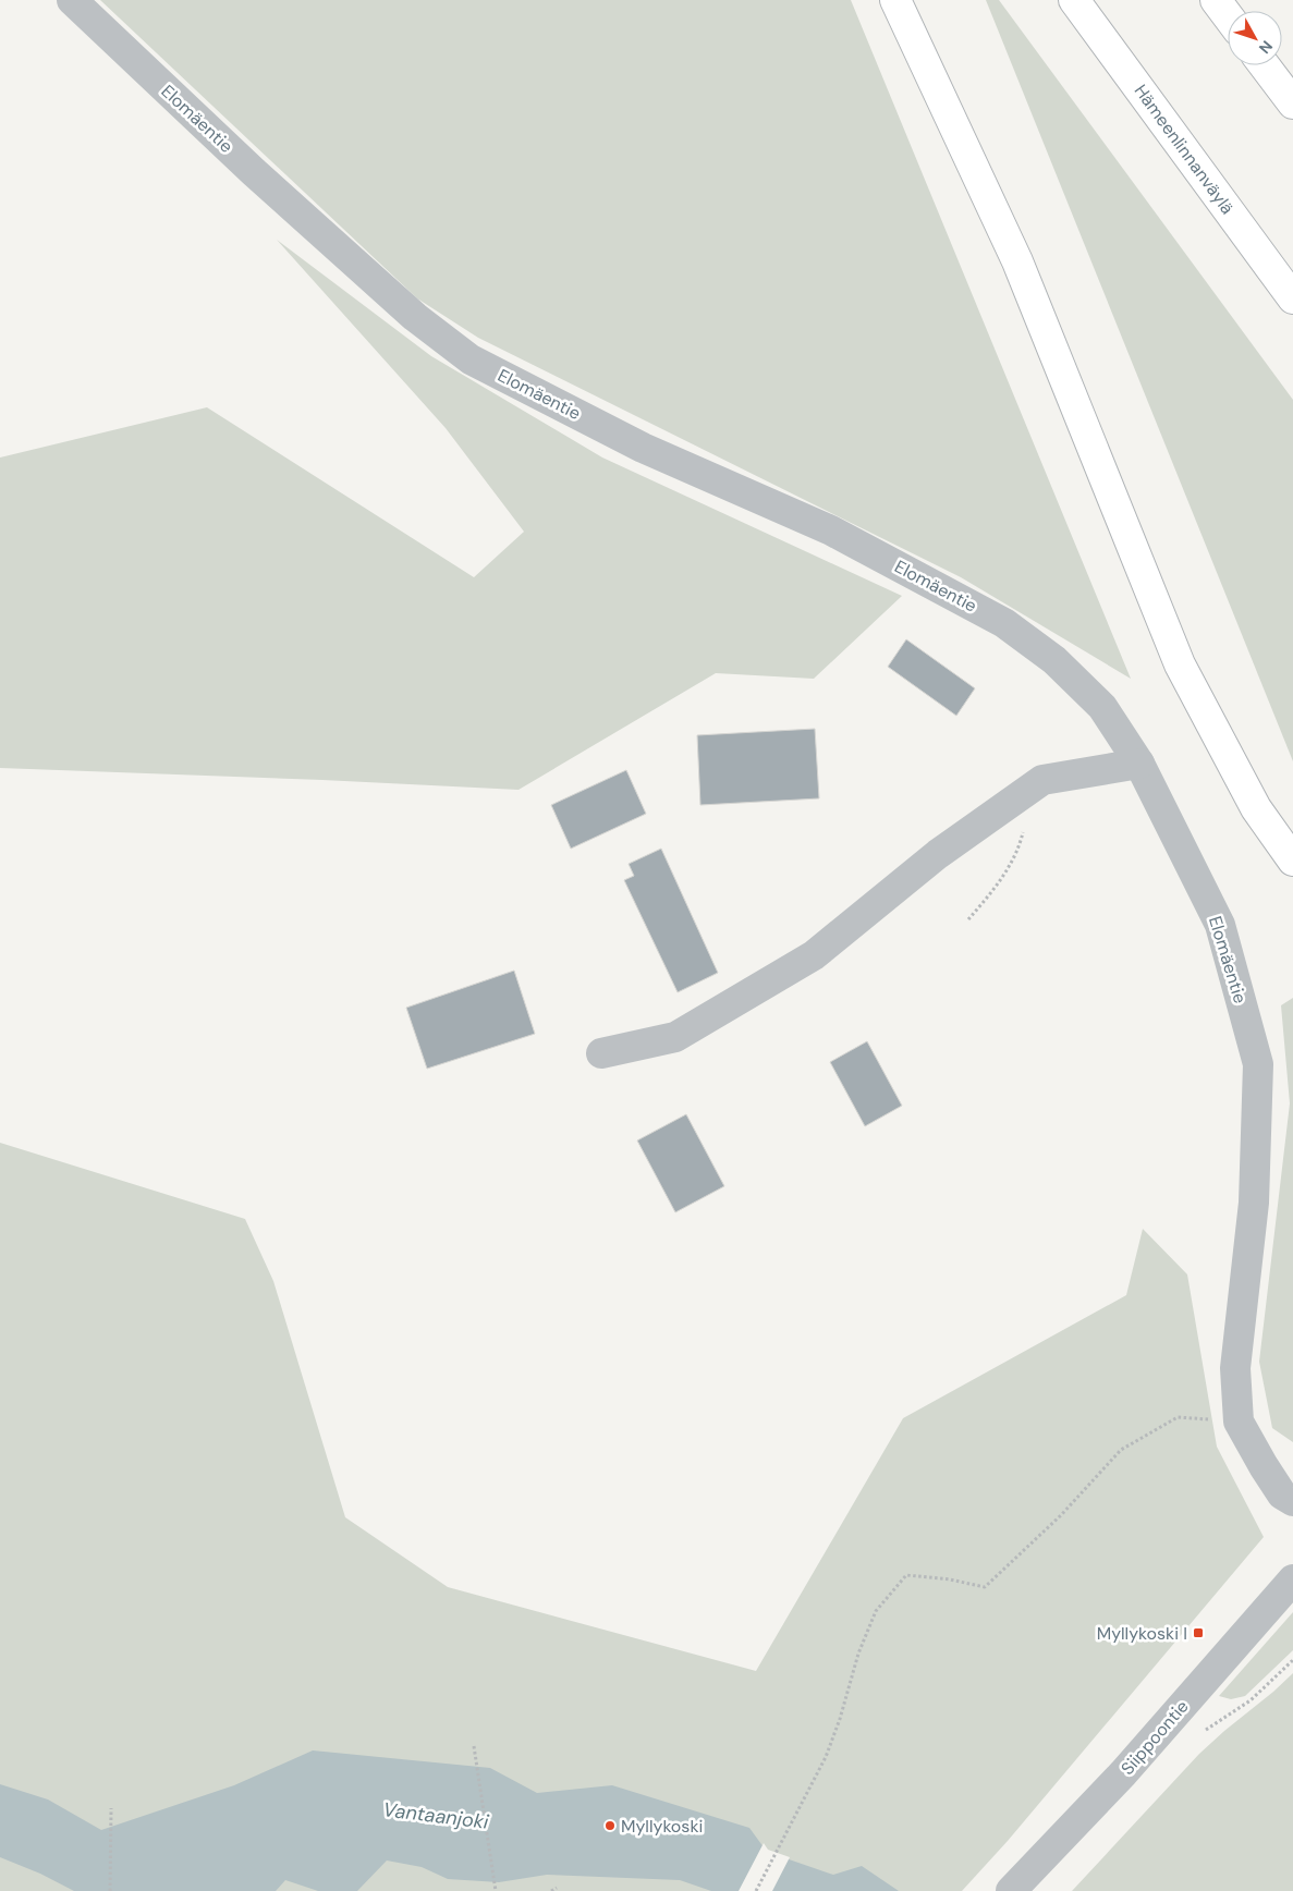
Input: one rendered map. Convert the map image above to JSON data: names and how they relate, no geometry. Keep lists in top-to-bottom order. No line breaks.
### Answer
{"streets":{"highway":["Hämeenlinnanväylä"],"street":["Elomäentie","Siippoontie"]},"water":["Vantaanjoki"],"places":{"transit":["Myllykoski I"],"other":["Myllykoski"]},"north":"bottom right"}
